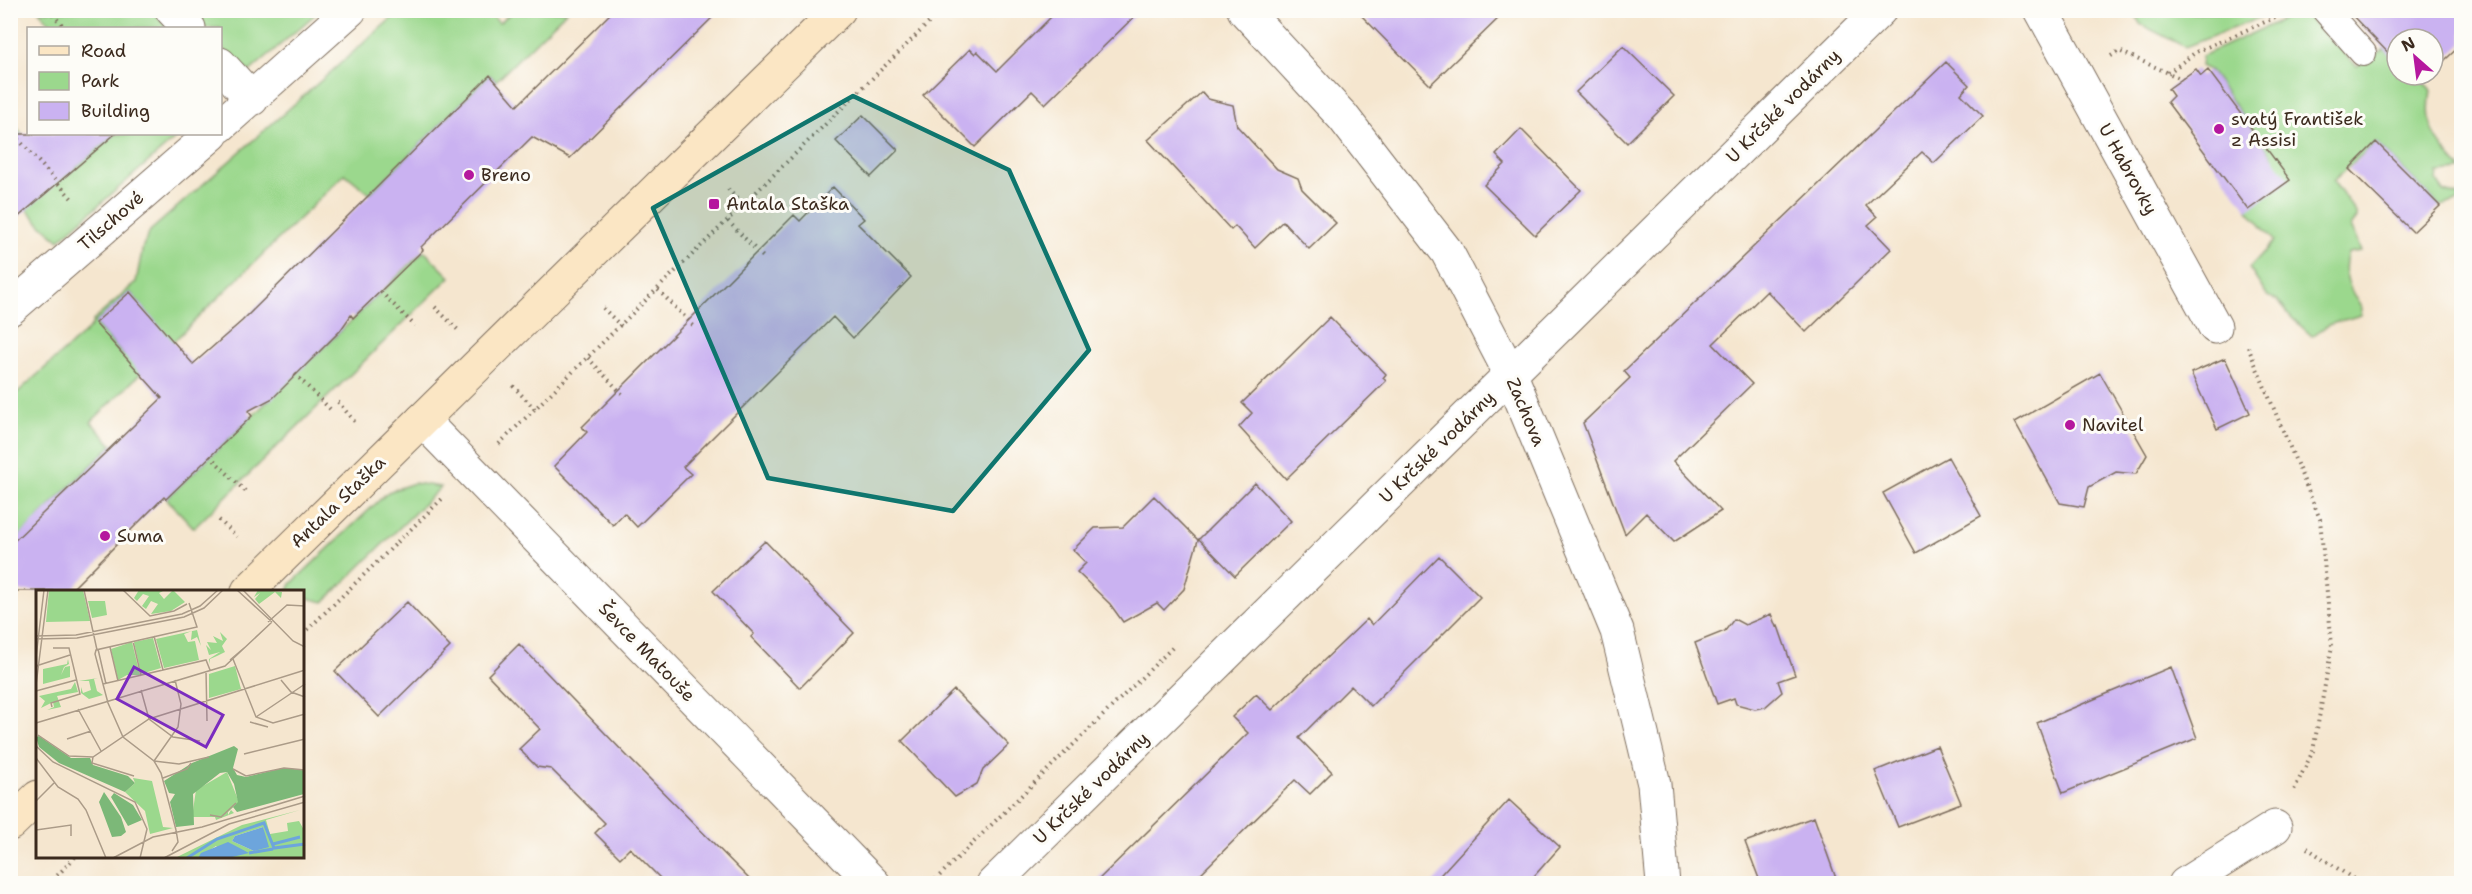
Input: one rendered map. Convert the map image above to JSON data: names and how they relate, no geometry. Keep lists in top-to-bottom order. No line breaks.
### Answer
{"streets":{"street":["U Krčské vodárny","U Habrovky","Tilschové","Zachova","Antala Staška","Ševce Matouše"]},"crossings":[["U Krčské vodárny","Zachova"],["Antala Staška","Ševce Matouše"]],"places":{"other":["svatý František z Assisi","Breno","Navitel","Suma"],"transit":["Antala Staška"]},"legend":["Road","Park","Building"],"north":"top left"}
